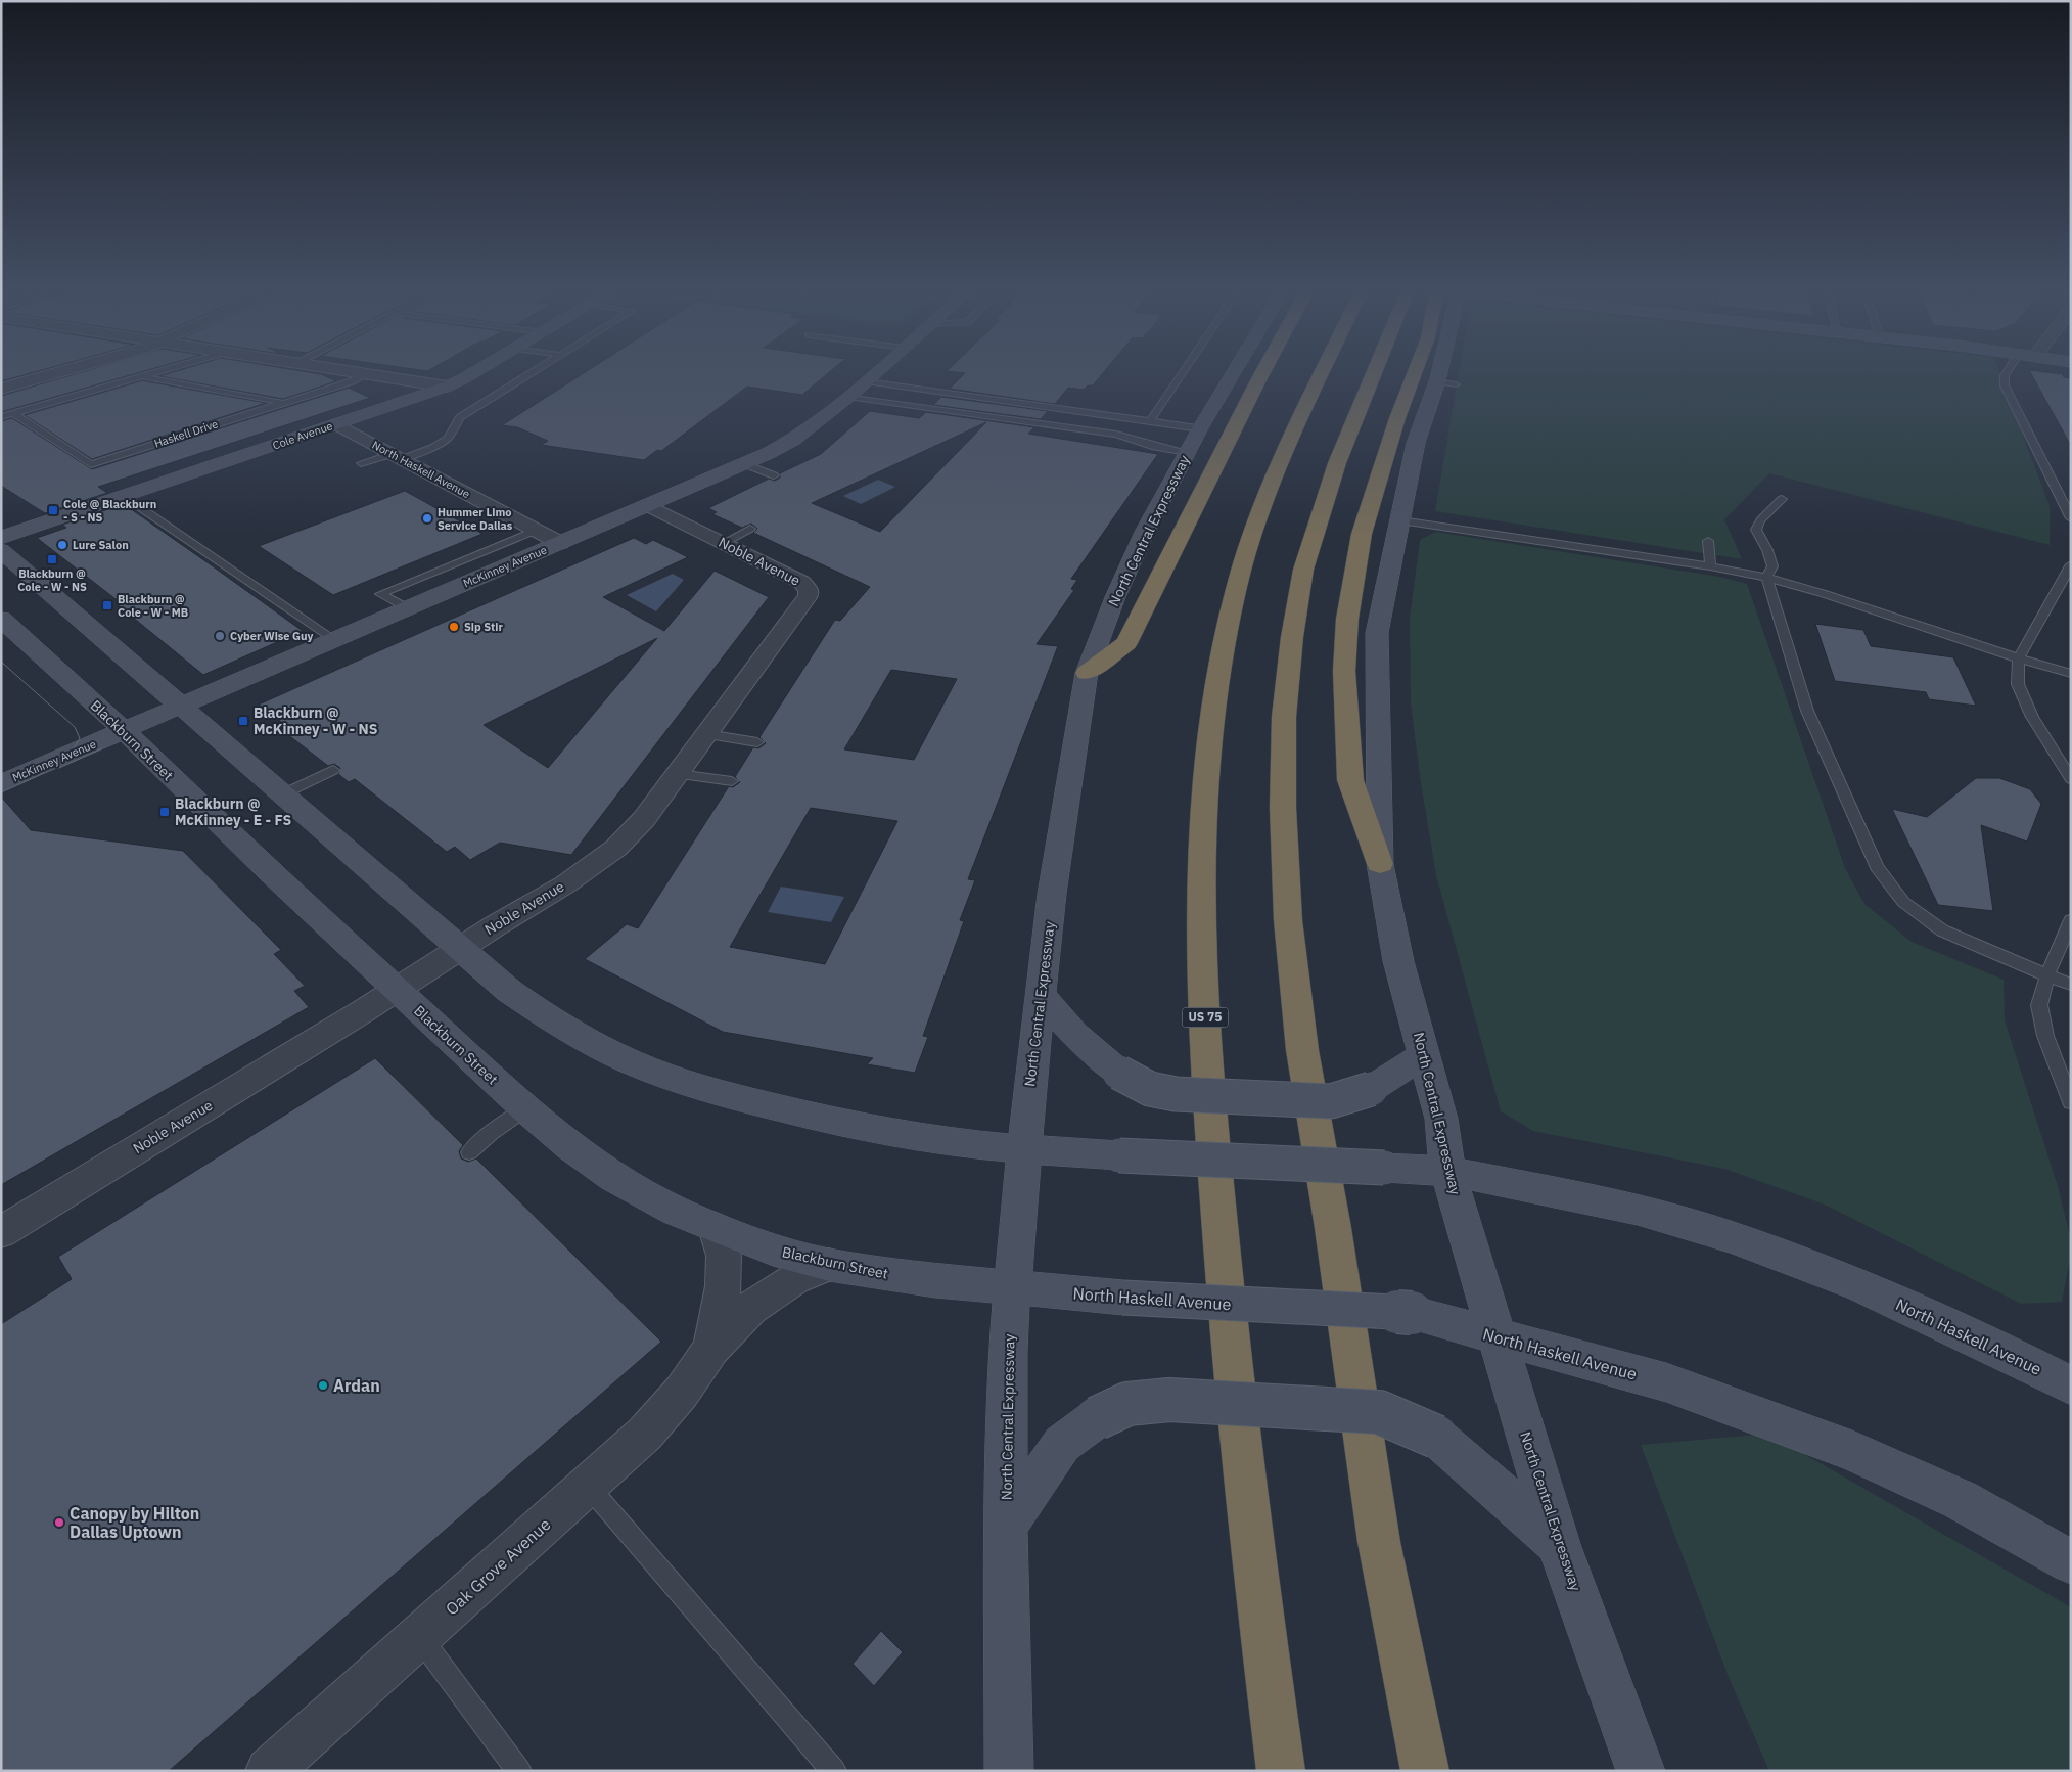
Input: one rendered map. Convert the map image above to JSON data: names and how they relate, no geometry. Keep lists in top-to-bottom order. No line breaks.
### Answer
{"streets":{"highway":["US 75"],"street":["Cole Avenue","North Haskell Avenue","North Central Expressway","Noble Avenue","McKinney Avenue","Blackburn Street","Oak Grove Avenue"],"lane":["Haskell Drive"]},"crossings":[["Cole Avenue","North Haskell Avenue"],["North Haskell Avenue","North Central Expressway"],["North Haskell Avenue","McKinney Avenue"],["North Haskell Avenue","Blackburn Street"],["North Central Expressway","Blackburn Street"],["Noble Avenue","McKinney Avenue"],["Noble Avenue","Blackburn Street"],["McKinney Avenue","Blackburn Street"],["Blackburn Street","Oak Grove Avenue"]],"places":{"transit":["Cole @ Blackburn - S - NS","Blackburn @ Cole - W - NS","Blackburn @ Cole - W - MB","Blackburn @ McKinney - W - NS","Blackburn @ McKinney - E - FS"],"other":["Hummer Limo Service Dallas","Lure Salon","Sip Stir","Cyber Wise Guy","Ardan","Canopy by Hilton Dallas Uptown"]}}
